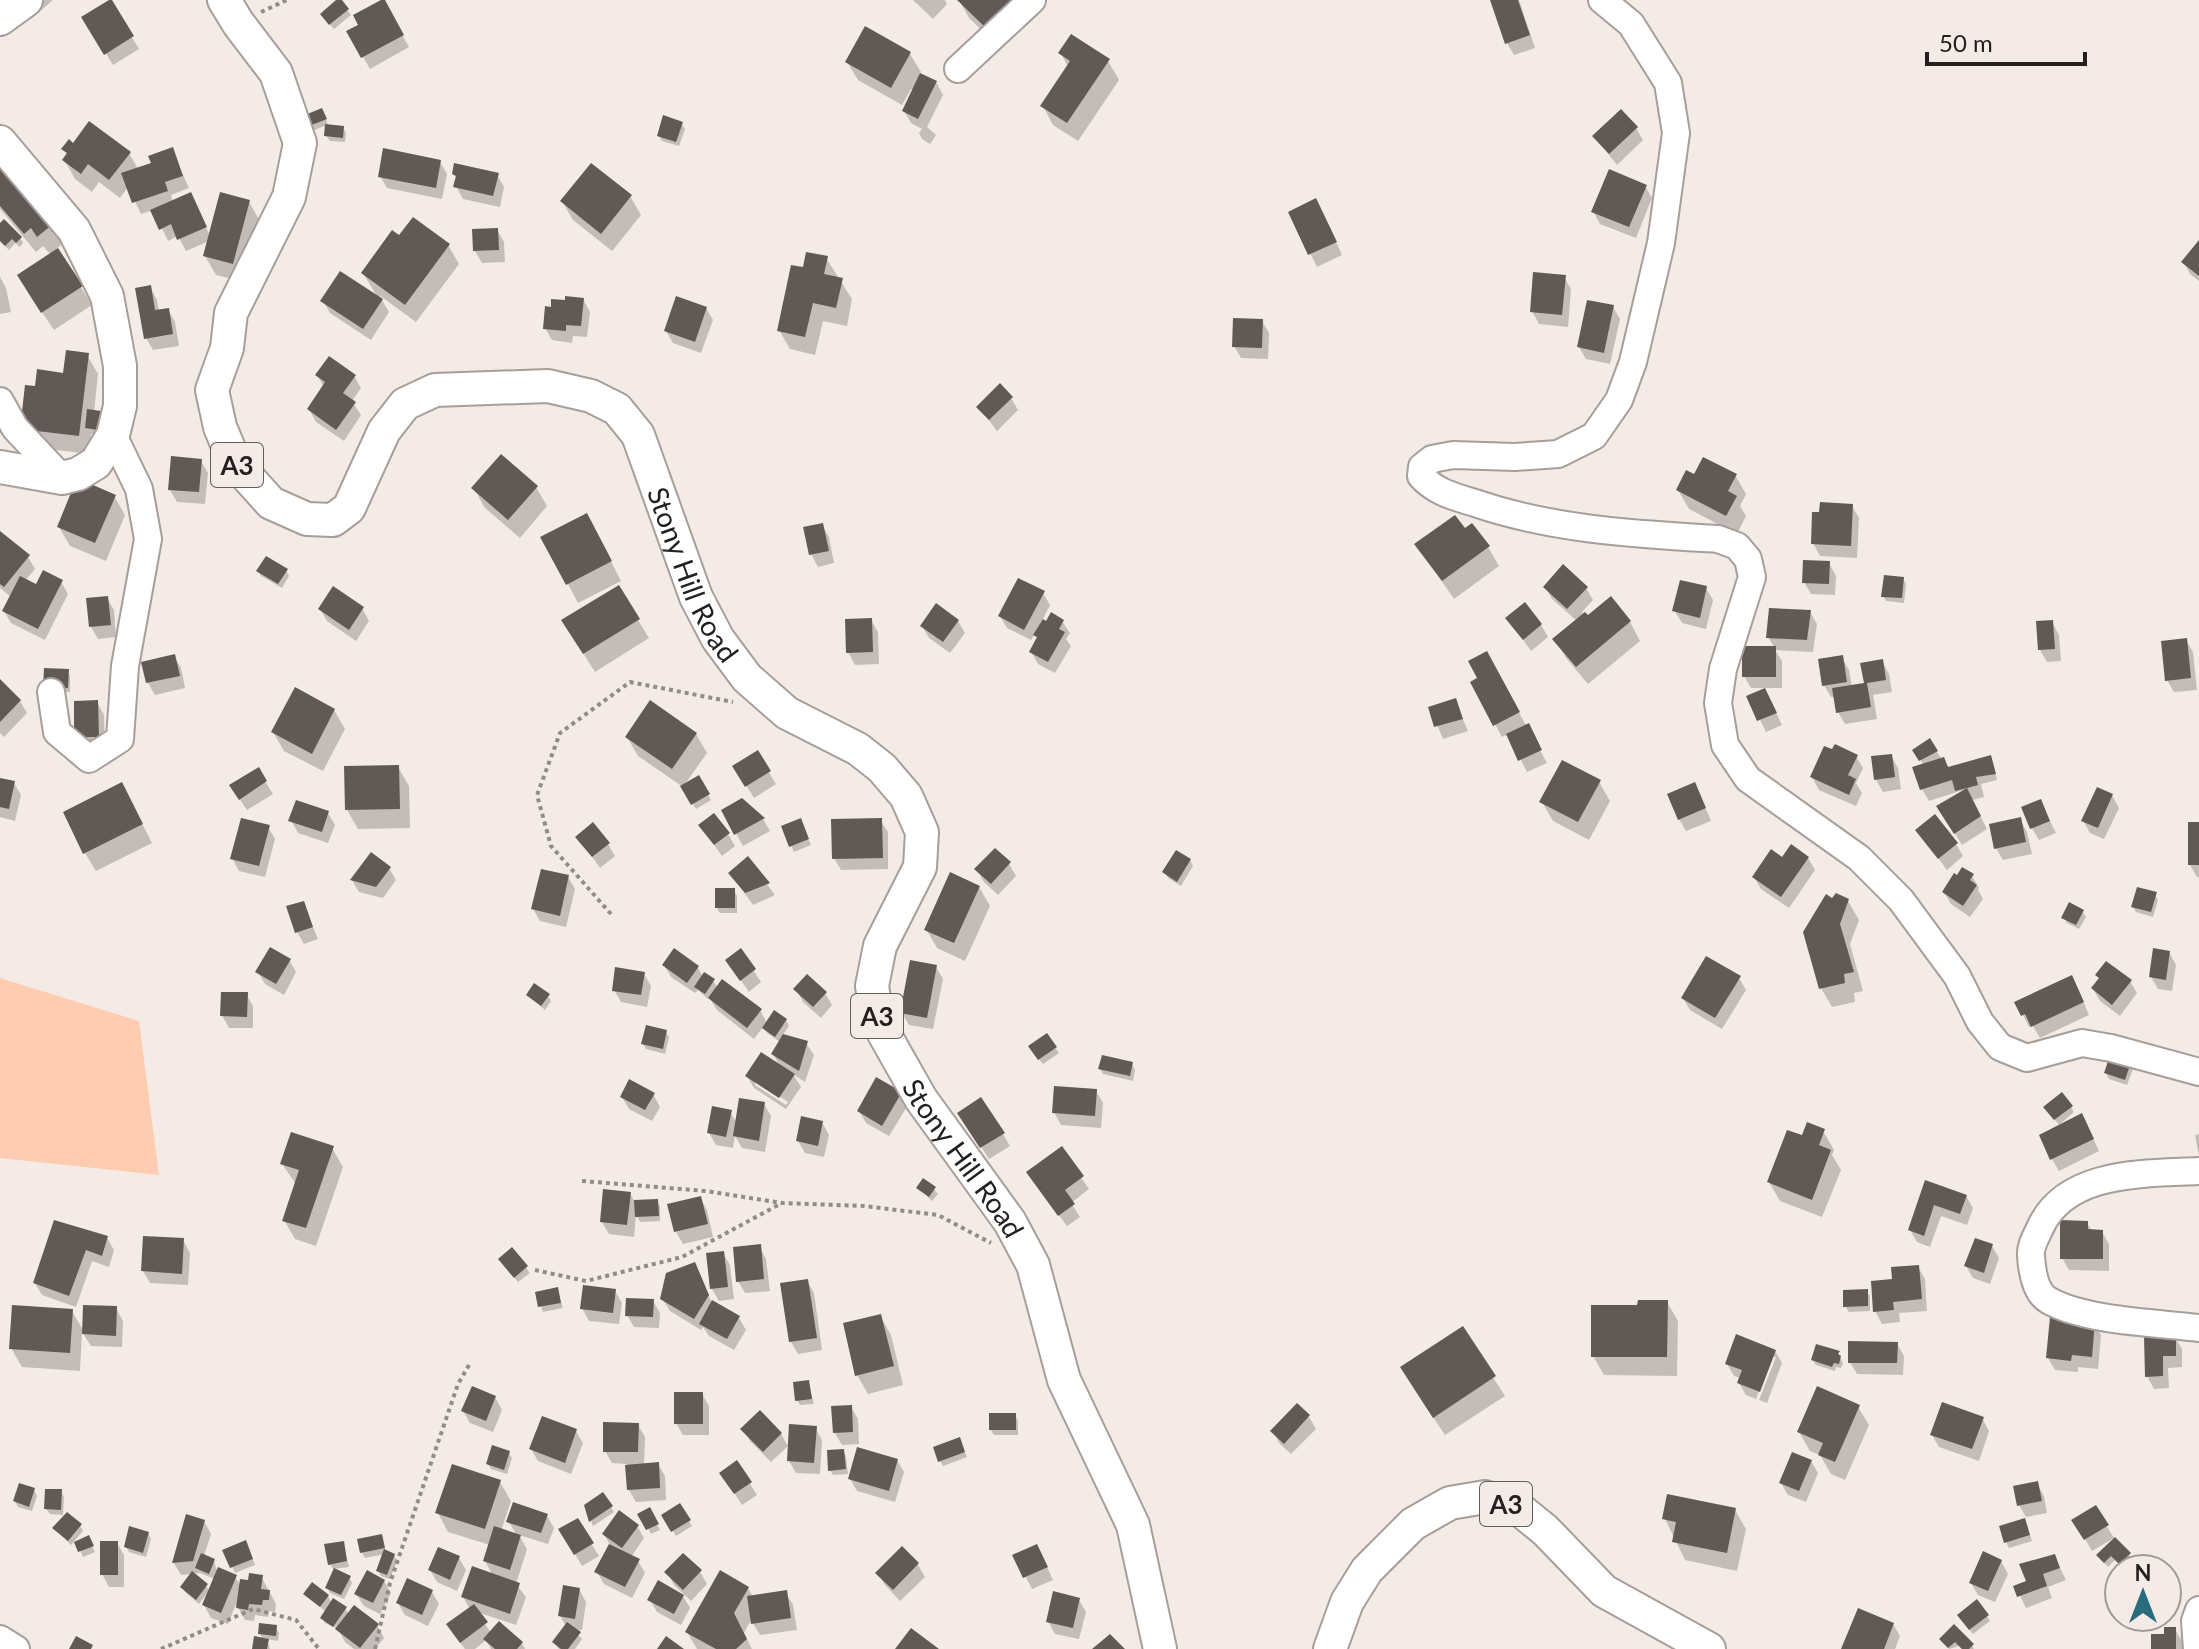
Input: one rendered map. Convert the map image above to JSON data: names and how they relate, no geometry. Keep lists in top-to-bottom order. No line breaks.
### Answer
{"streets":{"main road":["A3","Stony Hill Road"]},"scale_bar":"50 m","north":"top"}
